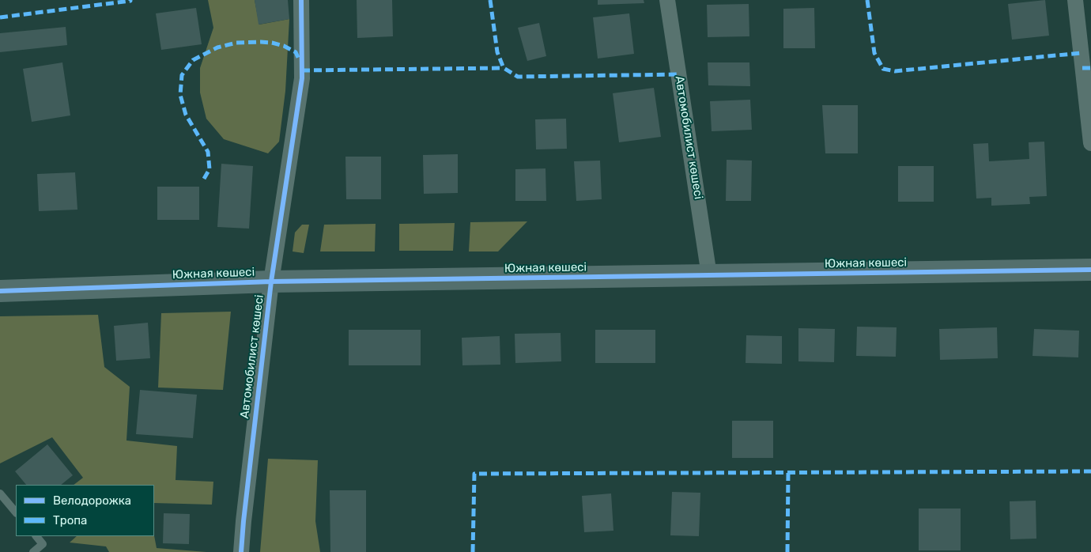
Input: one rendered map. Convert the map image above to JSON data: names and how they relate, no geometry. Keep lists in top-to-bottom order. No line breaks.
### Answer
{"streets":{"street":["Автомобилист көшесі","Южная көшесі"]},"crossings":[["Автомобилист көшесі","Южная көшесі"]],"legend":["Велодорожка","Тропа"]}
